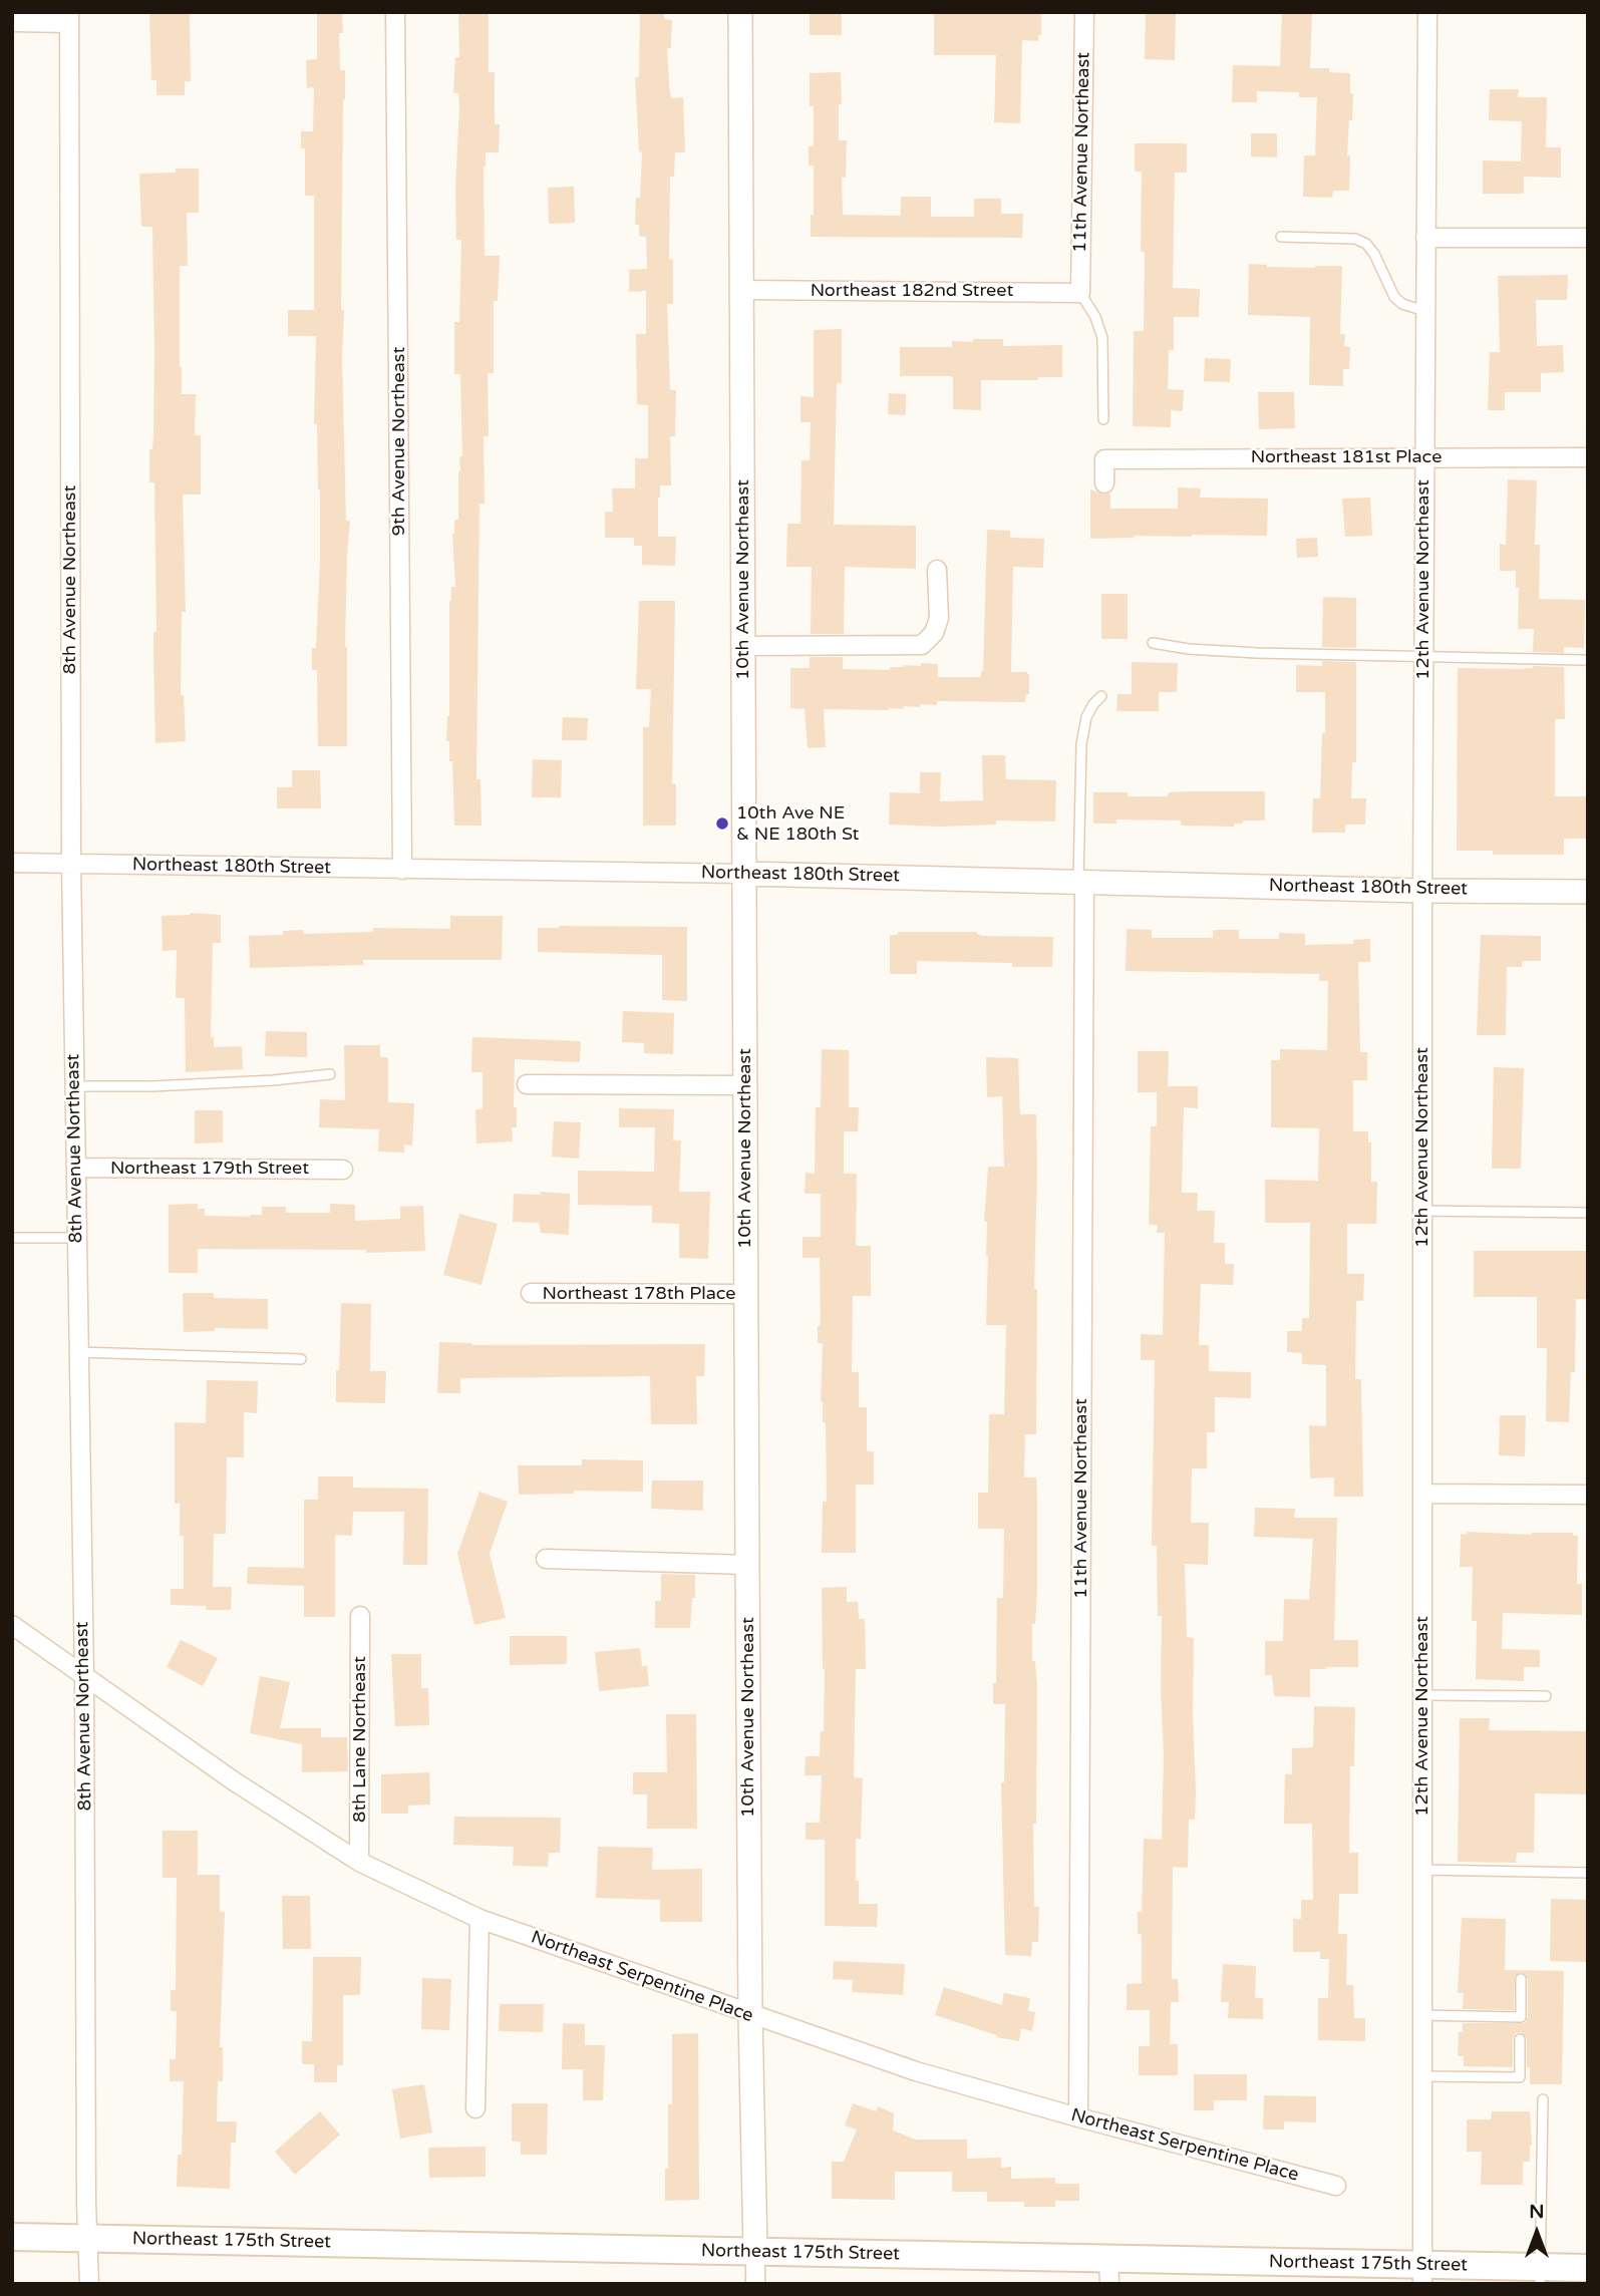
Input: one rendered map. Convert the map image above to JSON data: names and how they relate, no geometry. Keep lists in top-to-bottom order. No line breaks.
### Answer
{"streets":{"main road":["Northeast 175th Street"],"street":["11th Avenue Northeast","Northeast 182nd Street","9th Avenue Northeast","Northeast 181st Place","8th Avenue Northeast","10th Avenue Northeast","12th Avenue Northeast","Northeast 180th Street","Northeast 179th Street","Northeast 178th Place","8th Lane Northeast","Northeast Serpentine Place"]},"crossings":[["11th Avenue Northeast","Northeast 182nd Street"],["11th Avenue Northeast","Northeast 180th Street"],["11th Avenue Northeast","Northeast Serpentine Place"],["Northeast 182nd Street","10th Avenue Northeast"],["9th Avenue Northeast","Northeast 180th Street"],["Northeast 181st Place","12th Avenue Northeast"],["8th Avenue Northeast","Northeast 180th Street"],["8th Avenue Northeast","Northeast 179th Street"],["8th Avenue Northeast","Northeast Serpentine Place"],["8th Avenue Northeast","Northeast 175th Street"],["10th Avenue Northeast","Northeast 180th Street"],["10th Avenue Northeast","Northeast 178th Place"],["10th Avenue Northeast","Northeast Serpentine Place"],["10th Avenue Northeast","Northeast 175th Street"],["12th Avenue Northeast","Northeast 180th Street"],["12th Avenue Northeast","Northeast 175th Street"],["8th Lane Northeast","Northeast Serpentine Place"]],"places":["10th Ave NE & NE 180th St"],"north":"top"}
